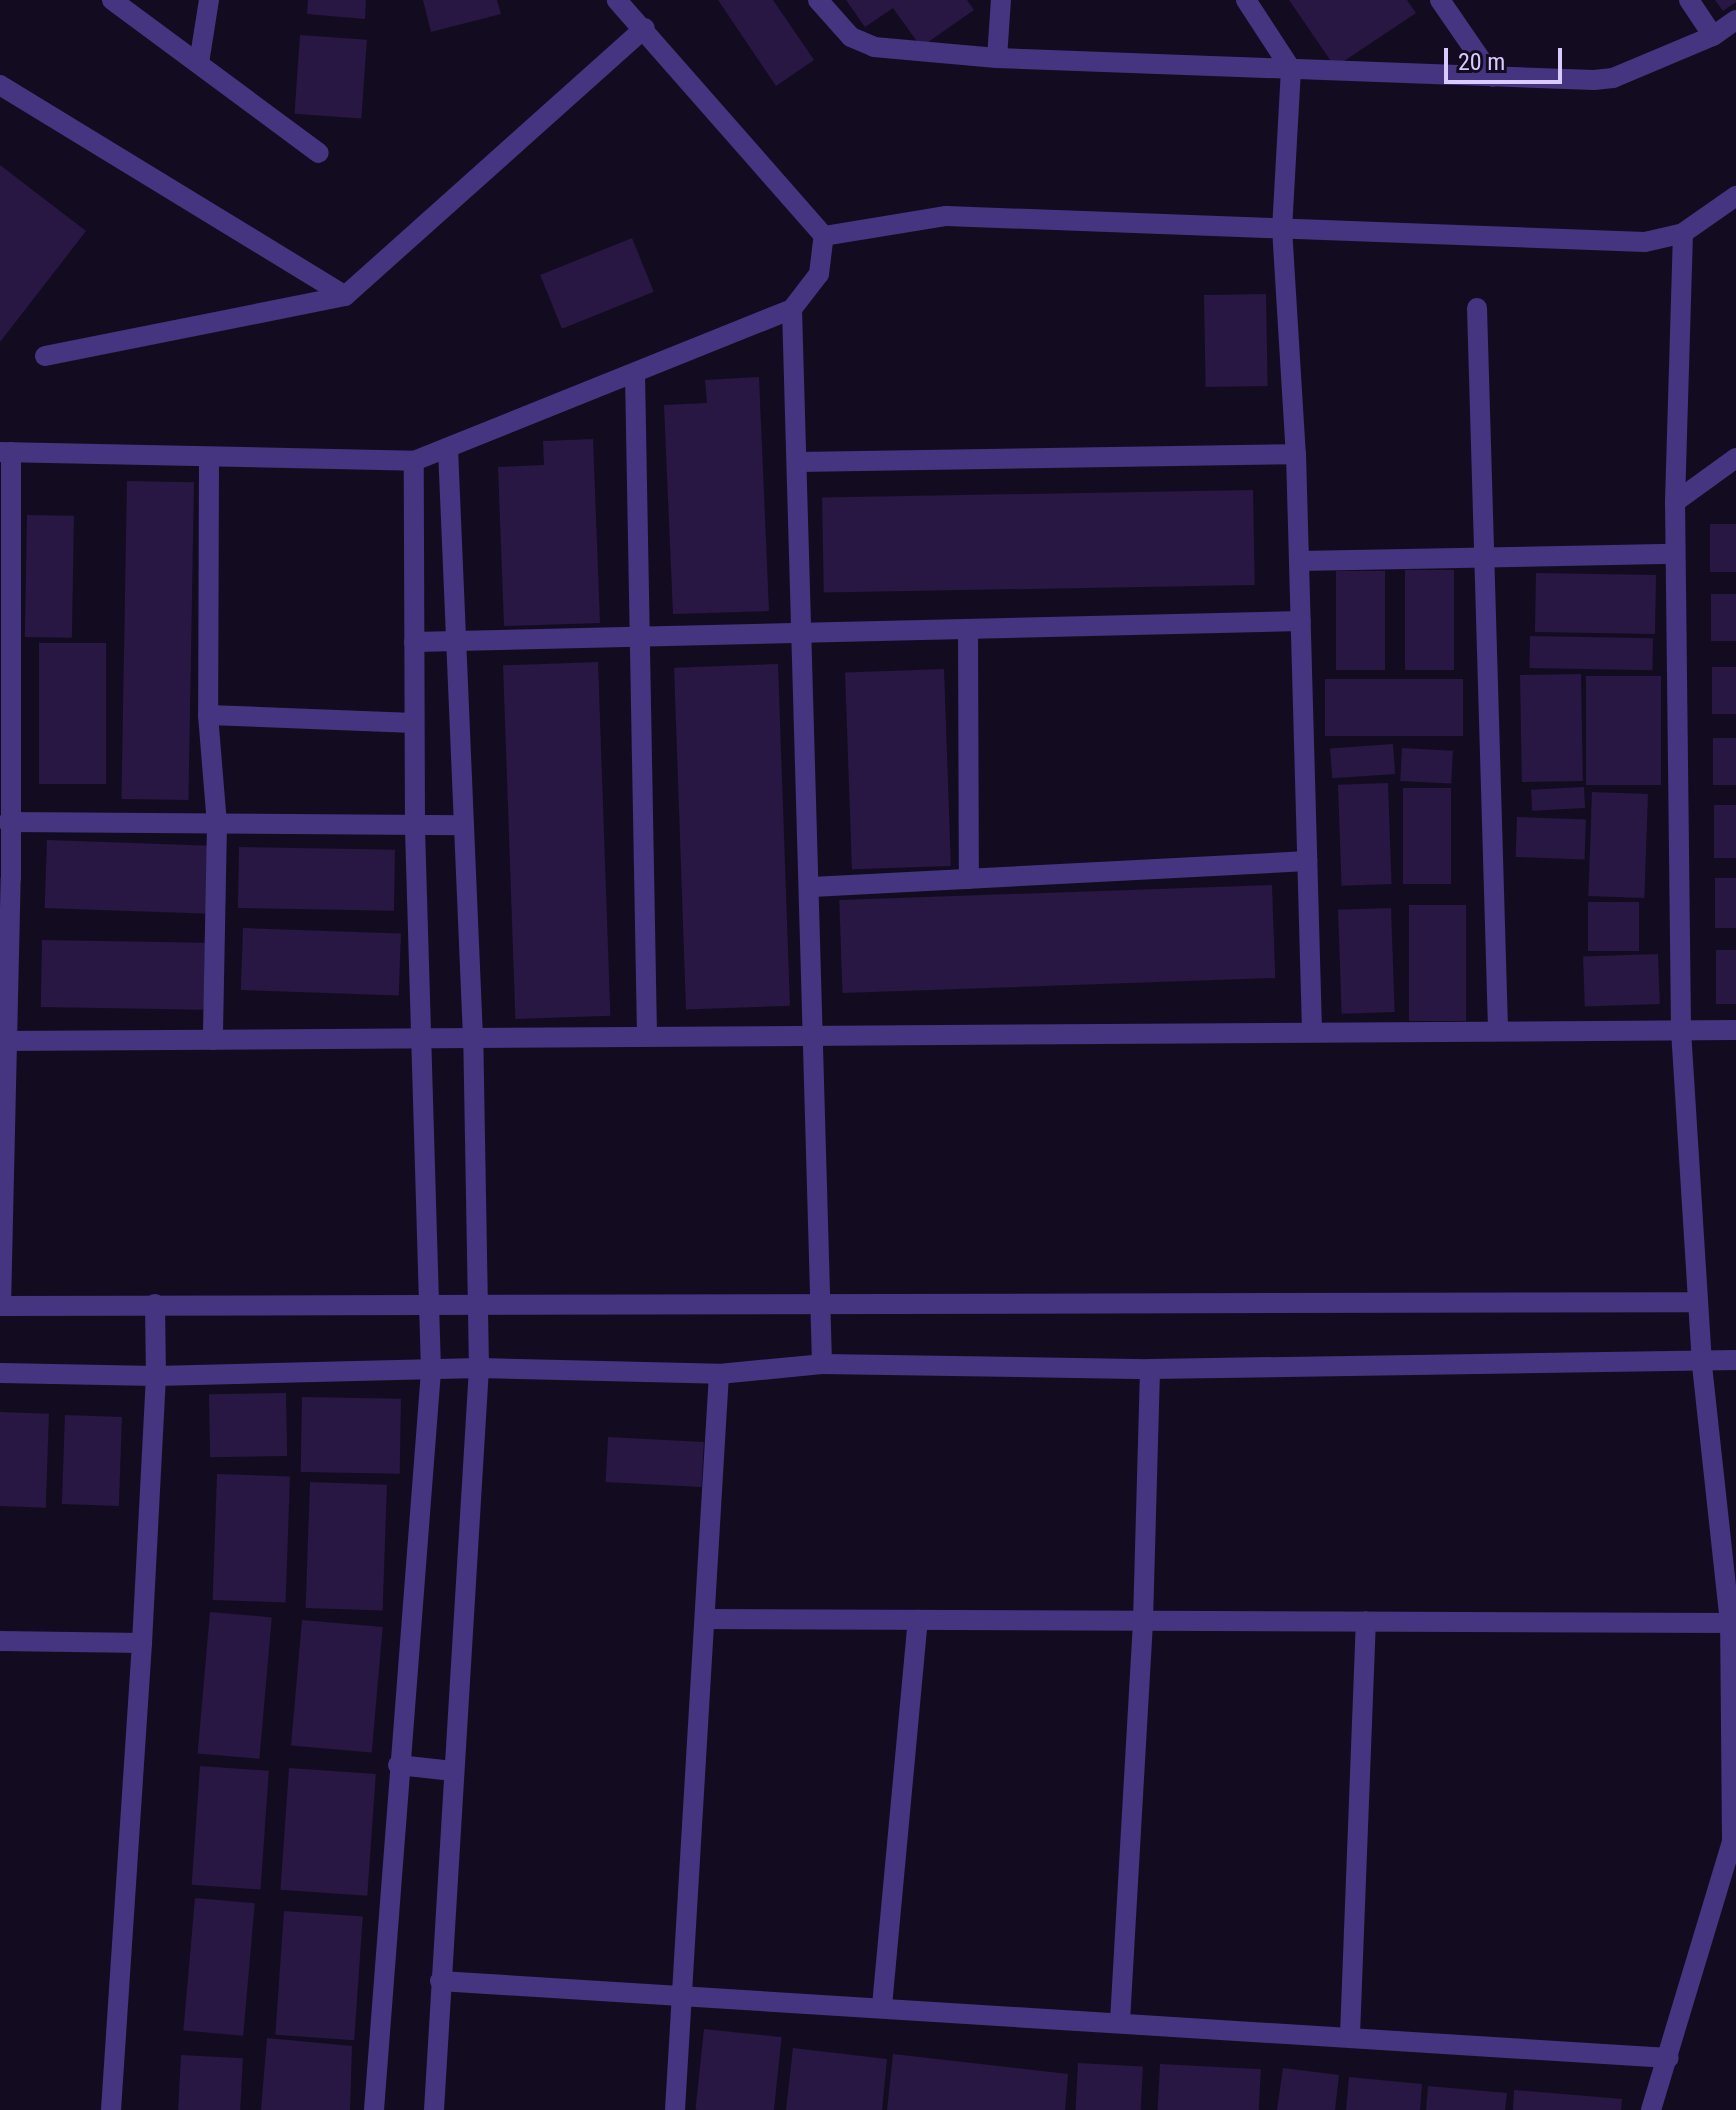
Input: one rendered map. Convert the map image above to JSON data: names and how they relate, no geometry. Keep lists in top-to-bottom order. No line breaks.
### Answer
{"scale_bar":"20 m"}
